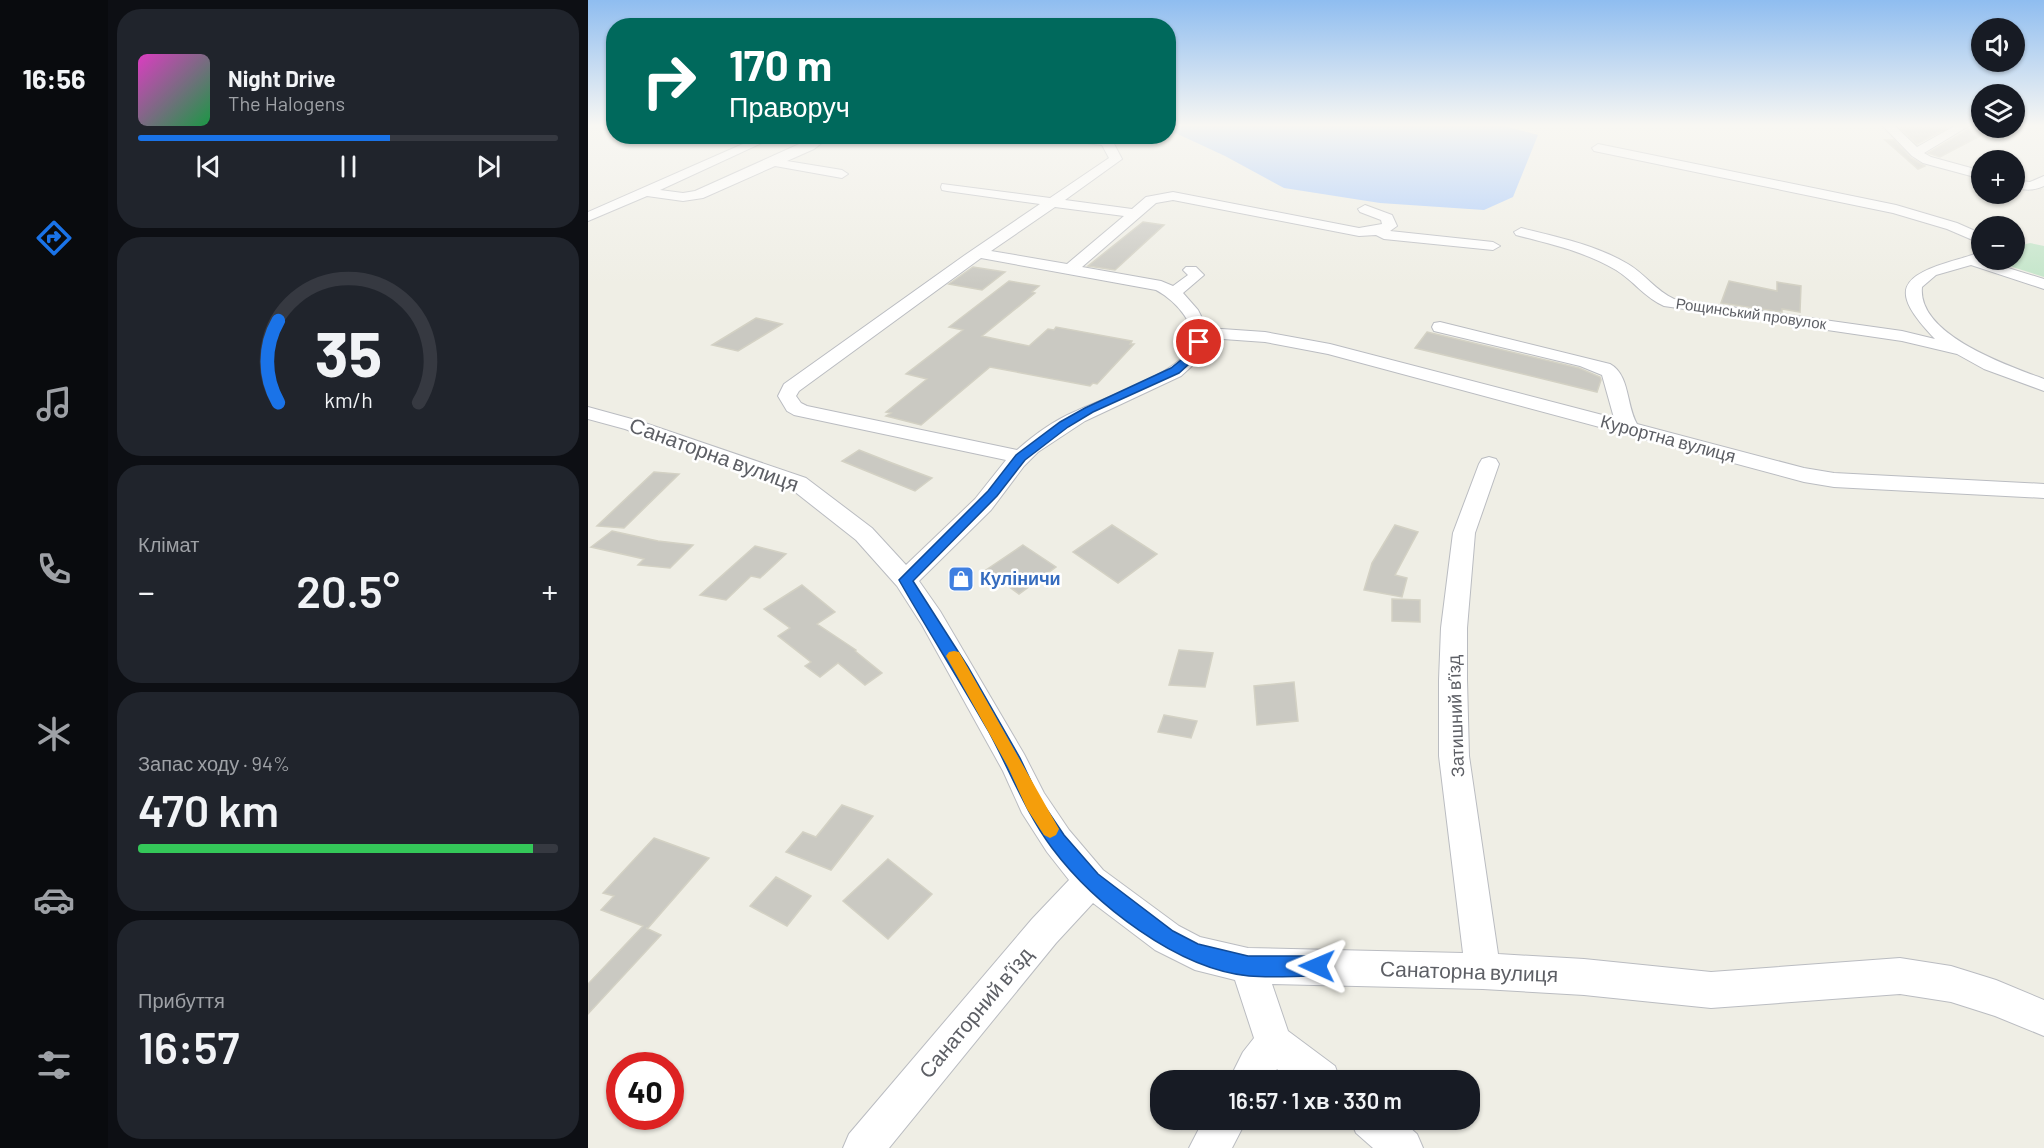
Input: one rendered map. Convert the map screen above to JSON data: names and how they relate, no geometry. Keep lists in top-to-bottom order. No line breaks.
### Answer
{"streets":{"street":["Рощинський провулок","Курортна вулиця","Санаторна вулиця","Затишний в’їзд","Санаторний в’їзд"]},"crossings":[["Санаторна вулиця","Затишний в’їзд"],["Санаторна вулиця","Санаторний в’їзд"]],"places":{"shop":["Куліничи"]},"page":{"tabs":"16:56","map_buttons":["+","−"],"turn":["170 m","Праворуч"],"song":["Night Drive","The Halogens"],"tile":["Клімат",["Запас ходу · 94%","470 km"],["Прибуття","16:57"]],"heat":["−","20.5°","+"],"limit":"40","trip":"16:57 · 1 хв · 330 m","gauge":["35","km/h"]}}
